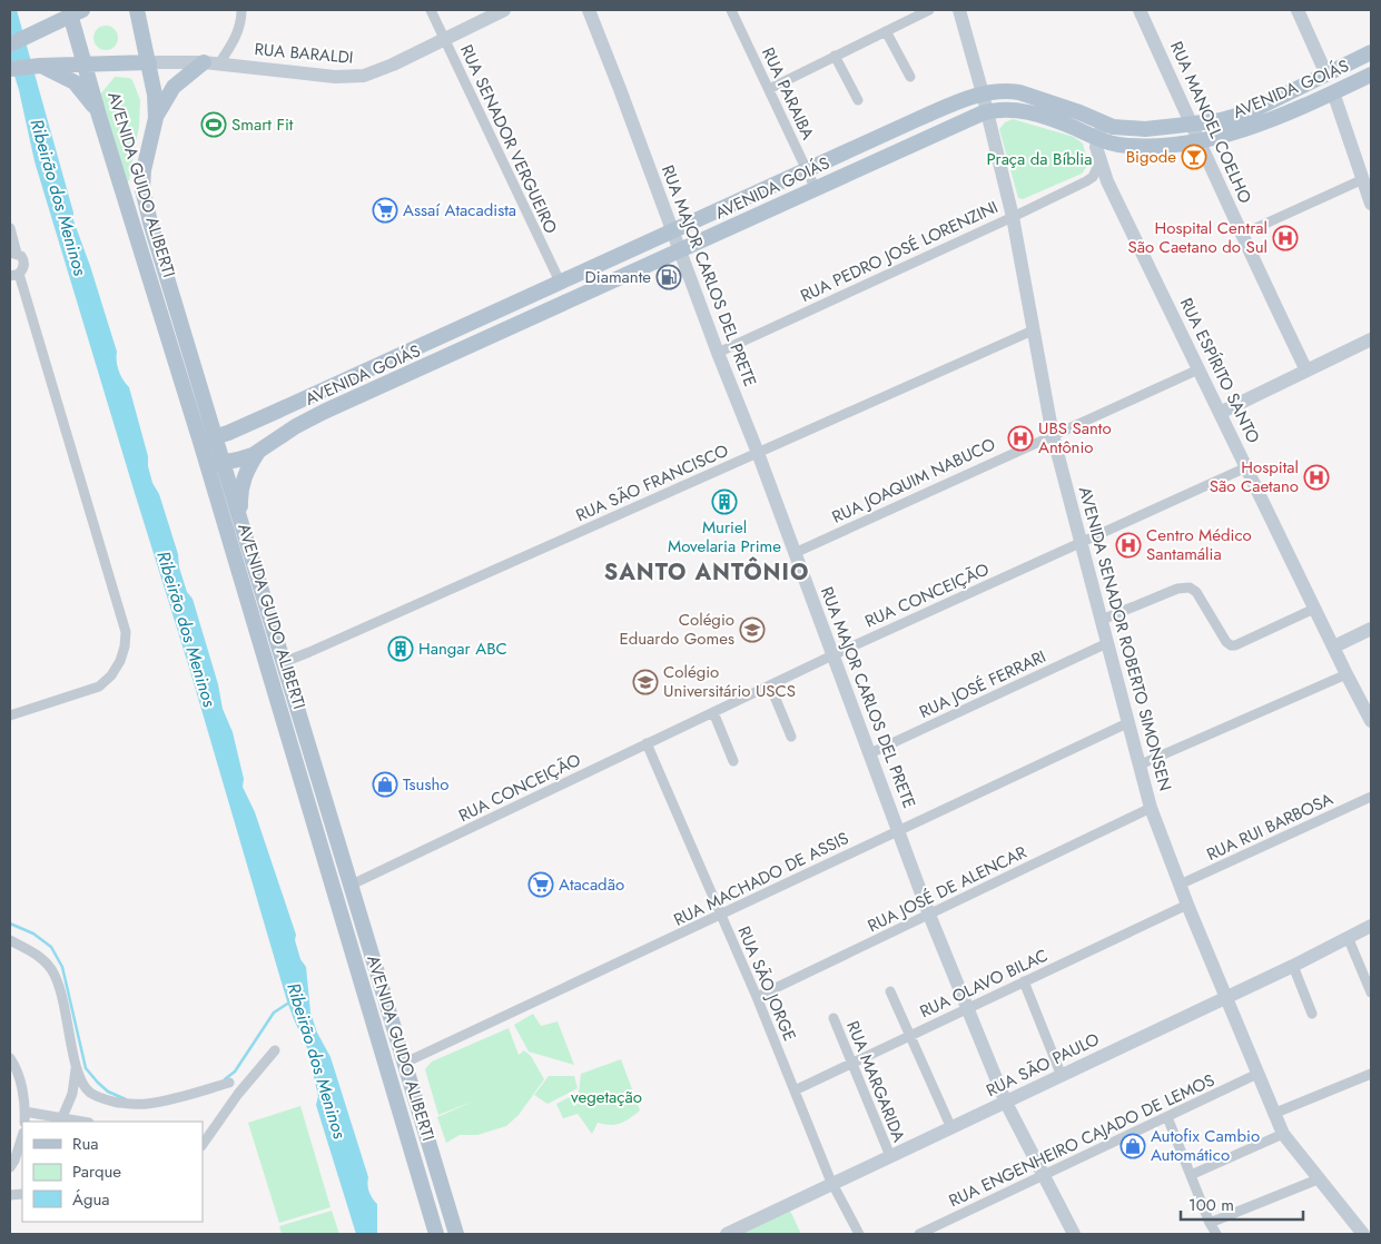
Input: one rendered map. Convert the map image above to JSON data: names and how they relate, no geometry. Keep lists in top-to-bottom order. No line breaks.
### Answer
{"streets":{"main road":["RUA BARALDI","AVENIDA GOIÁS","AVENIDA GUIDO ALIBERTI"],"street":["RUA PARAIBA","RUA MANOEL COELHO","RUA SENADOR VERGUEIRO","RUA PEDRO JOSÉ LORENZINI","RUA MAJOR CARLOS DEL PRETE","RUA ESPÍRITO SANTO","RUA JOAQUIM NABUCO","RUA SÃO FRANCISCO","RUA CONCEIÇÃO","AVENIDA SENADOR ROBERTO SIMONSEN","RUA JOSÉ FERRARI","RUA RUI BARBOSA","RUA MACHADO DE ASSIS","RUA JOSÉ DE ALENCAR","RUA SÃO JORGE","RUA OLAVO BILAC","RUA SÃO PAULO","RUA MARGARIDA","RUA ENGENHEIRO CAJADO DE LEMOS"]},"crossings":[["RUA BARALDI","RUA SENADOR VERGUEIRO"],["RUA BARALDI","AVENIDA GUIDO ALIBERTI"],["AVENIDA GOIÁS","RUA PARAIBA"],["AVENIDA GOIÁS","RUA MANOEL COELHO"],["AVENIDA GOIÁS","RUA SENADOR VERGUEIRO"],["AVENIDA GOIÁS","AVENIDA GUIDO ALIBERTI"],["AVENIDA GOIÁS","RUA MAJOR CARLOS DEL PRETE"],["AVENIDA GOIÁS","RUA ESPÍRITO SANTO"],["AVENIDA GOIÁS","AVENIDA SENADOR ROBERTO SIMONSEN"],["AVENIDA GUIDO ALIBERTI","RUA SÃO FRANCISCO"],["AVENIDA GUIDO ALIBERTI","RUA CONCEIÇÃO"],["AVENIDA GUIDO ALIBERTI","RUA MACHADO DE ASSIS"],["RUA PEDRO JOSÉ LORENZINI","RUA MAJOR CARLOS DEL PRETE"],["RUA PEDRO JOSÉ LORENZINI","RUA ESPÍRITO SANTO"],["RUA PEDRO JOSÉ LORENZINI","AVENIDA SENADOR ROBERTO SIMONSEN"],["RUA MAJOR CARLOS DEL PRETE","RUA JOAQUIM NABUCO"],["RUA MAJOR CARLOS DEL PRETE","RUA SÃO FRANCISCO"],["RUA MAJOR CARLOS DEL PRETE","RUA CONCEIÇÃO"],["RUA MAJOR CARLOS DEL PRETE","RUA JOSÉ FERRARI"],["RUA MAJOR CARLOS DEL PRETE","RUA MACHADO DE ASSIS"],["RUA MAJOR CARLOS DEL PRETE","RUA JOSÉ DE ALENCAR"],["RUA MAJOR CARLOS DEL PRETE","RUA OLAVO BILAC"],["RUA MAJOR CARLOS DEL PRETE","RUA SÃO PAULO"],["RUA MAJOR CARLOS DEL PRETE","RUA ENGENHEIRO CAJADO DE LEMOS"],["RUA ESPÍRITO SANTO","RUA JOAQUIM NABUCO"],["RUA ESPÍRITO SANTO","RUA CONCEIÇÃO"],["RUA JOAQUIM NABUCO","AVENIDA SENADOR ROBERTO SIMONSEN"],["RUA SÃO FRANCISCO","AVENIDA SENADOR ROBERTO SIMONSEN"],["RUA CONCEIÇÃO","AVENIDA SENADOR ROBERTO SIMONSEN"],["RUA CONCEIÇÃO","RUA SÃO JORGE"],["AVENIDA SENADOR ROBERTO SIMONSEN","RUA JOSÉ FERRARI"],["AVENIDA SENADOR ROBERTO SIMONSEN","RUA RUI BARBOSA"],["AVENIDA SENADOR ROBERTO SIMONSEN","RUA MACHADO DE ASSIS"],["AVENIDA SENADOR ROBERTO SIMONSEN","RUA JOSÉ DE ALENCAR"],["AVENIDA SENADOR ROBERTO SIMONSEN","RUA OLAVO BILAC"],["AVENIDA SENADOR ROBERTO SIMONSEN","RUA SÃO PAULO"],["AVENIDA SENADOR ROBERTO SIMONSEN","RUA ENGENHEIRO CAJADO DE LEMOS"],["RUA MACHADO DE ASSIS","RUA SÃO JORGE"],["RUA JOSÉ DE ALENCAR","RUA SÃO JORGE"],["RUA SÃO JORGE","RUA OLAVO BILAC"],["RUA SÃO JORGE","RUA SÃO PAULO"],["RUA OLAVO BILAC","RUA MARGARIDA"],["RUA SÃO PAULO","RUA MARGARIDA"]],"districts":["SANTO ANTÔNIO"],"water":["Ribeirão dos Meninos"],"parks":["Praça da Bíblia","vegetação"],"places":{"sports":["Smart Fit"],"bar":["Bigode"],"supermarket":["Assaí Atacadista","Atacadão"],"hospital":["Hospital Central São Caetano do Sul","UBS Santo Antônio","Hospital São Caetano","Centro Médico Santamália"],"fuel station":["Diamante"],"building":["Muriel Movelaria Prime","Hangar ABC"],"school or university":["Colégio Eduardo Gomes","Colégio Universitário USCS"],"shop":["Tsusho","Autofix Cambio Automático"]},"legend":["Rua","Parque","Água"],"scale_bar":"100 m"}
